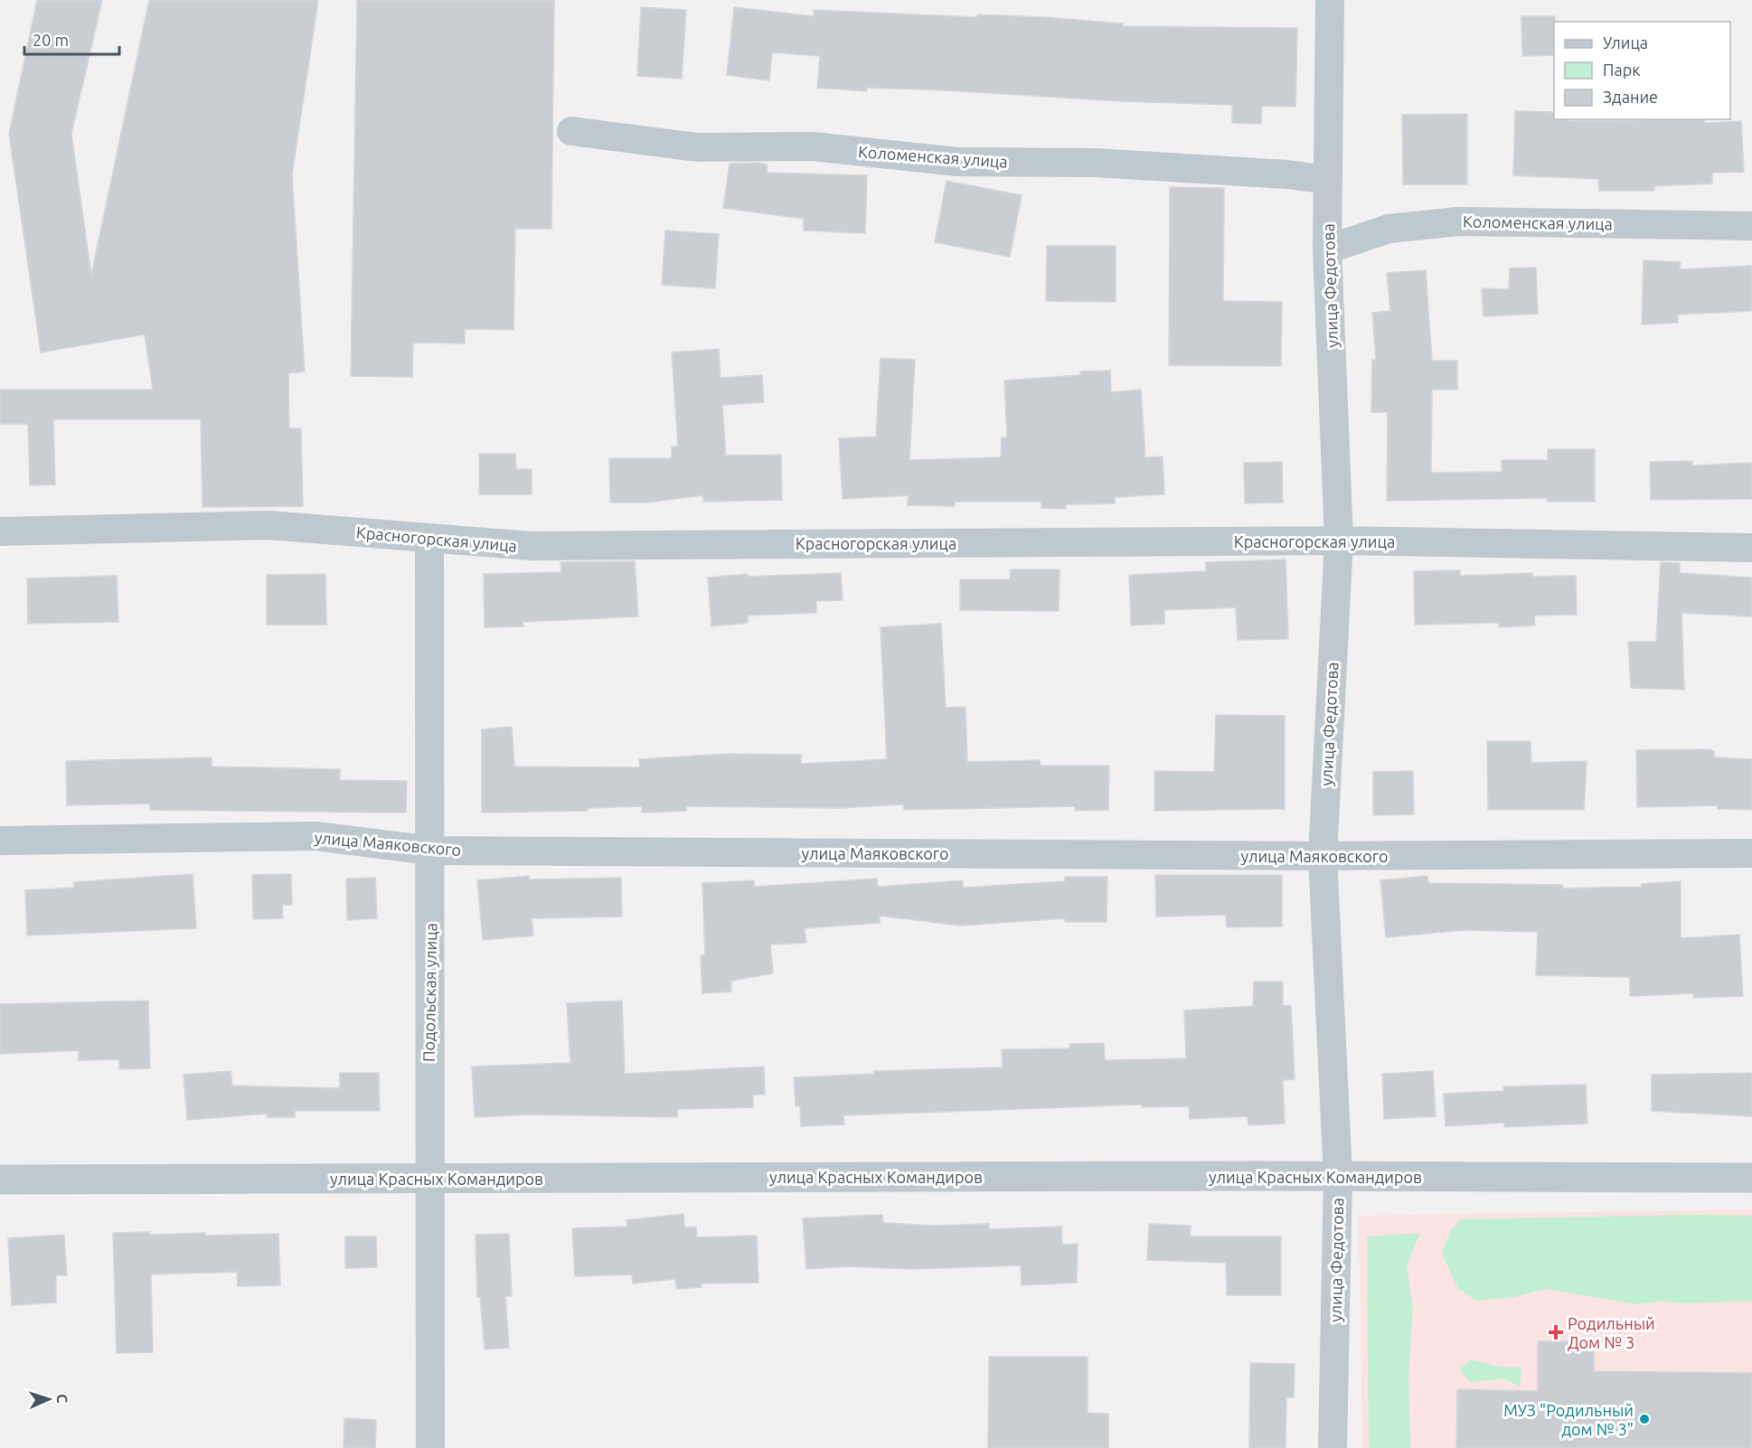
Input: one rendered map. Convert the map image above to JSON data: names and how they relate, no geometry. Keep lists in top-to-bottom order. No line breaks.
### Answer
{"streets":{"street":["Коломенская улица","улица Федотова","Красногорская улица","улица Маяковского","Подольская улица","улица Красных Командиров"]},"crossings":[["Коломенская улица","улица Федотова"],["улица Федотова","Красногорская улица"],["улица Федотова","улица Маяковского"],["улица Федотова","улица Красных Командиров"],["Красногорская улица","Подольская улица"],["улица Маяковского","Подольская улица"],["Подольская улица","улица Красных Командиров"]],"places":{"health":["Родильный Дом № 3"],"other":["МУЗ \"Родильный дом № 3\""]},"legend":["Улица","Парк","Здание"],"scale_bar":"20 m","north":"right"}
